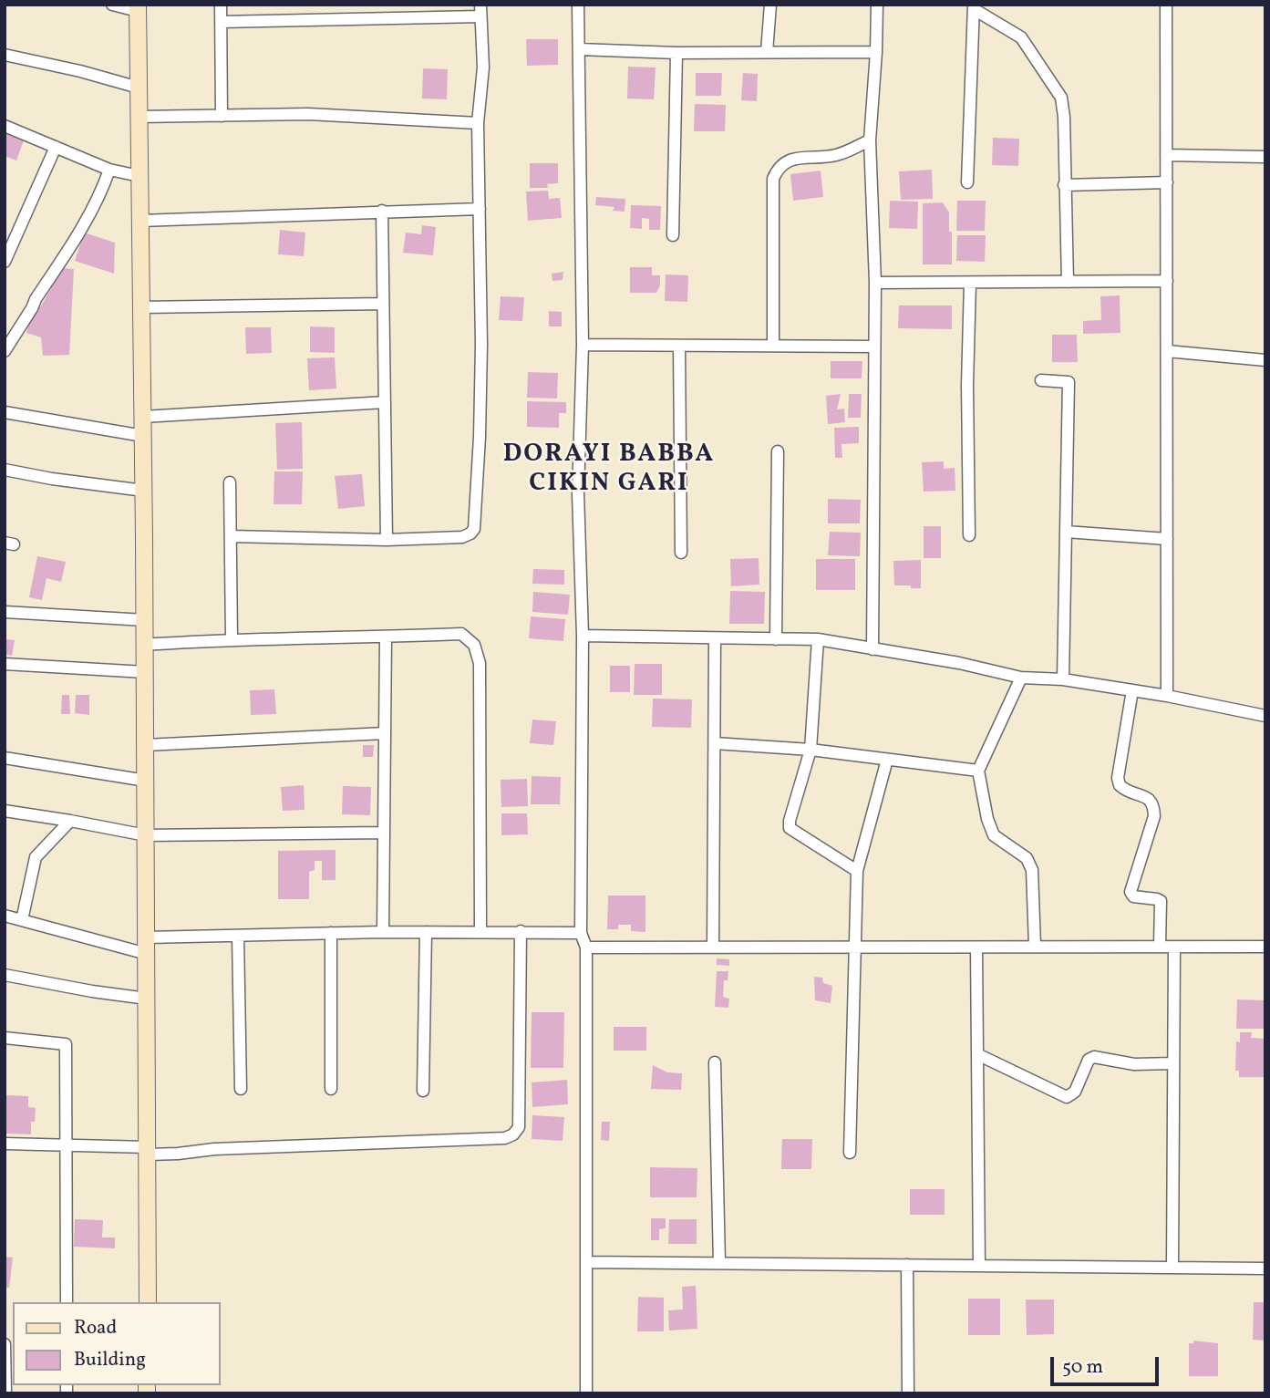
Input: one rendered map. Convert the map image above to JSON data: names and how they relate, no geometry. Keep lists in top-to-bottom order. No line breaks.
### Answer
{"districts":["DORAYI BABBA CIKIN GARI"],"legend":["Road","Building"],"scale_bar":"50 m"}
